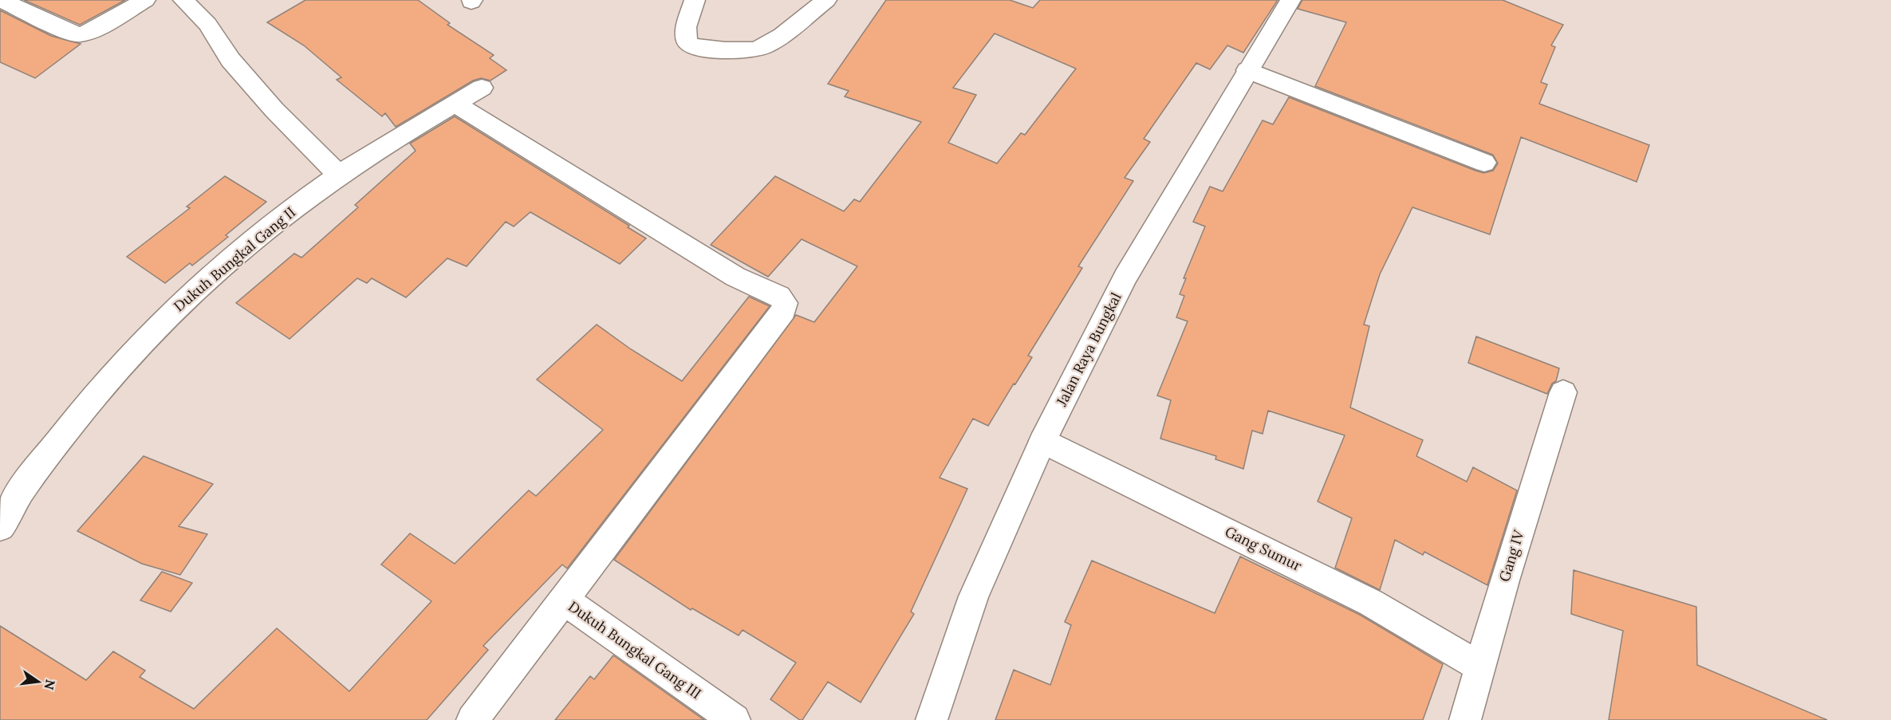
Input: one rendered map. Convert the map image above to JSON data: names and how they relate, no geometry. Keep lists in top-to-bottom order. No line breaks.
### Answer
{"streets":{"street":["Dukuh Bungkal Gang II","Jalan Raya Bungkal","Gang Sumur","Gang IV","Dukuh Bungkal Gang III"]},"crossings":[["Jalan Raya Bungkal","Gang Sumur"],["Gang Sumur","Gang IV"]],"north":"right"}
